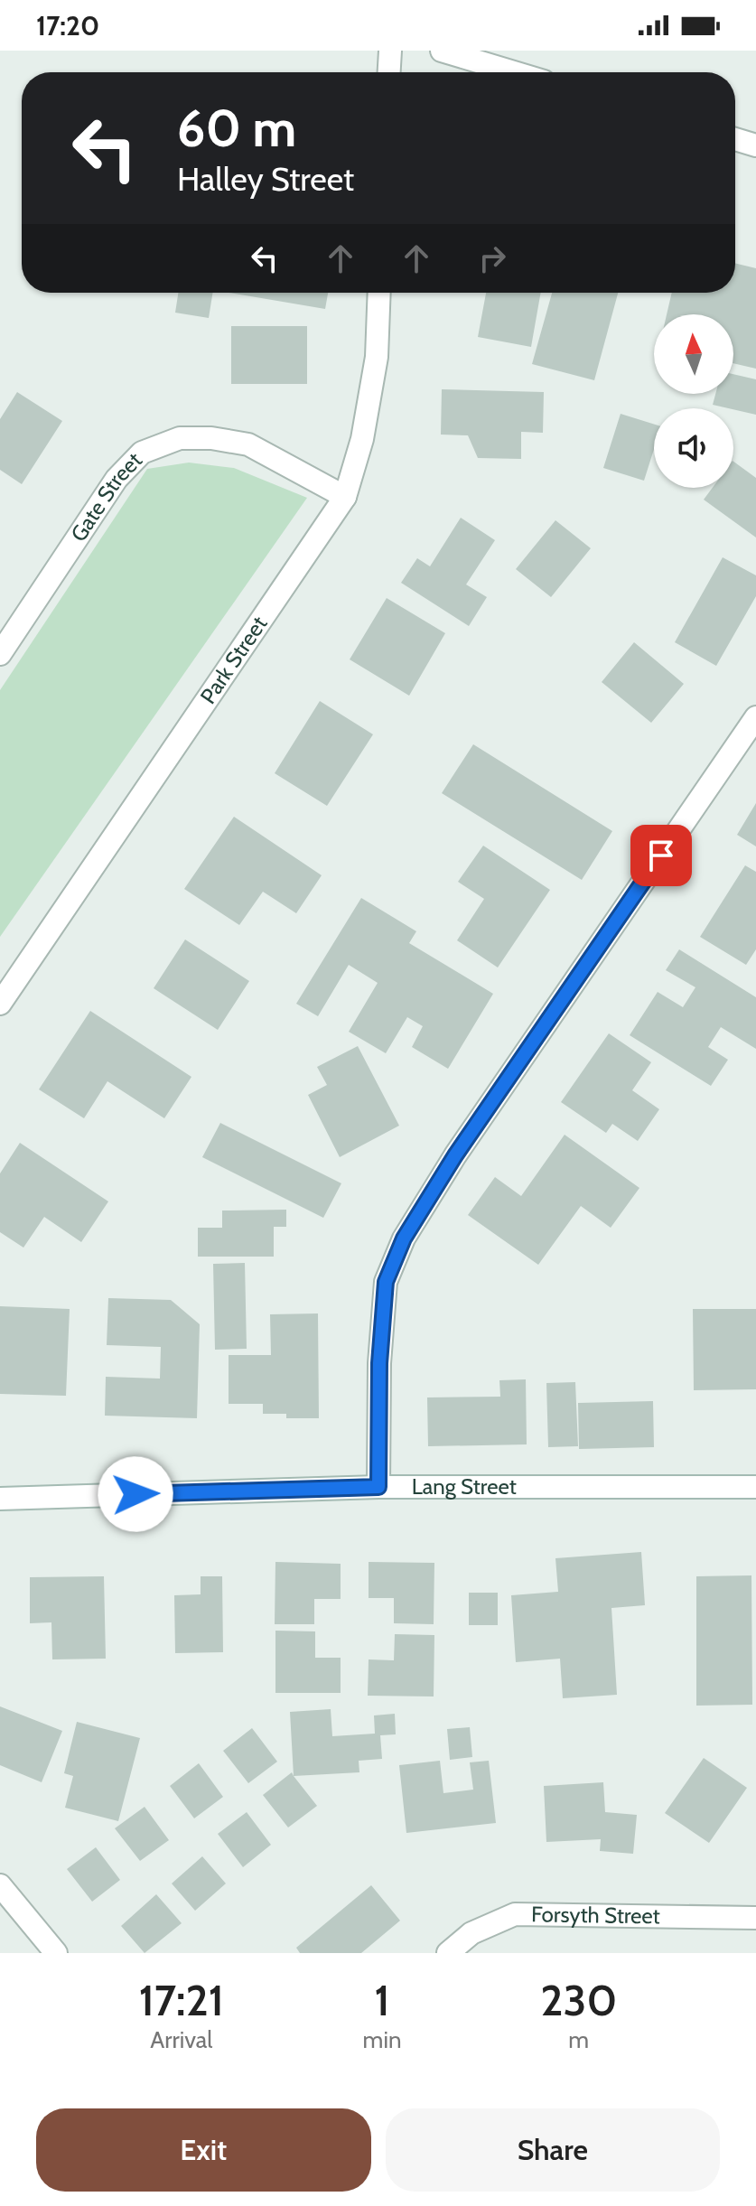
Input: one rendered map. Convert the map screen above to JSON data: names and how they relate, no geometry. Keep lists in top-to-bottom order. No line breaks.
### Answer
{"streets":{"street":["Gate Street","Park Street","Lang Street","Forsyth Street"]},"crossings":[["Gate Street","Park Street"]],"north":"top","page":{"status":"17:20","turn":["60 m","Halley Street"],"eta":["17:21","Arrival","1","min","230","m"],"buttons":["Exit","Share"]}}
